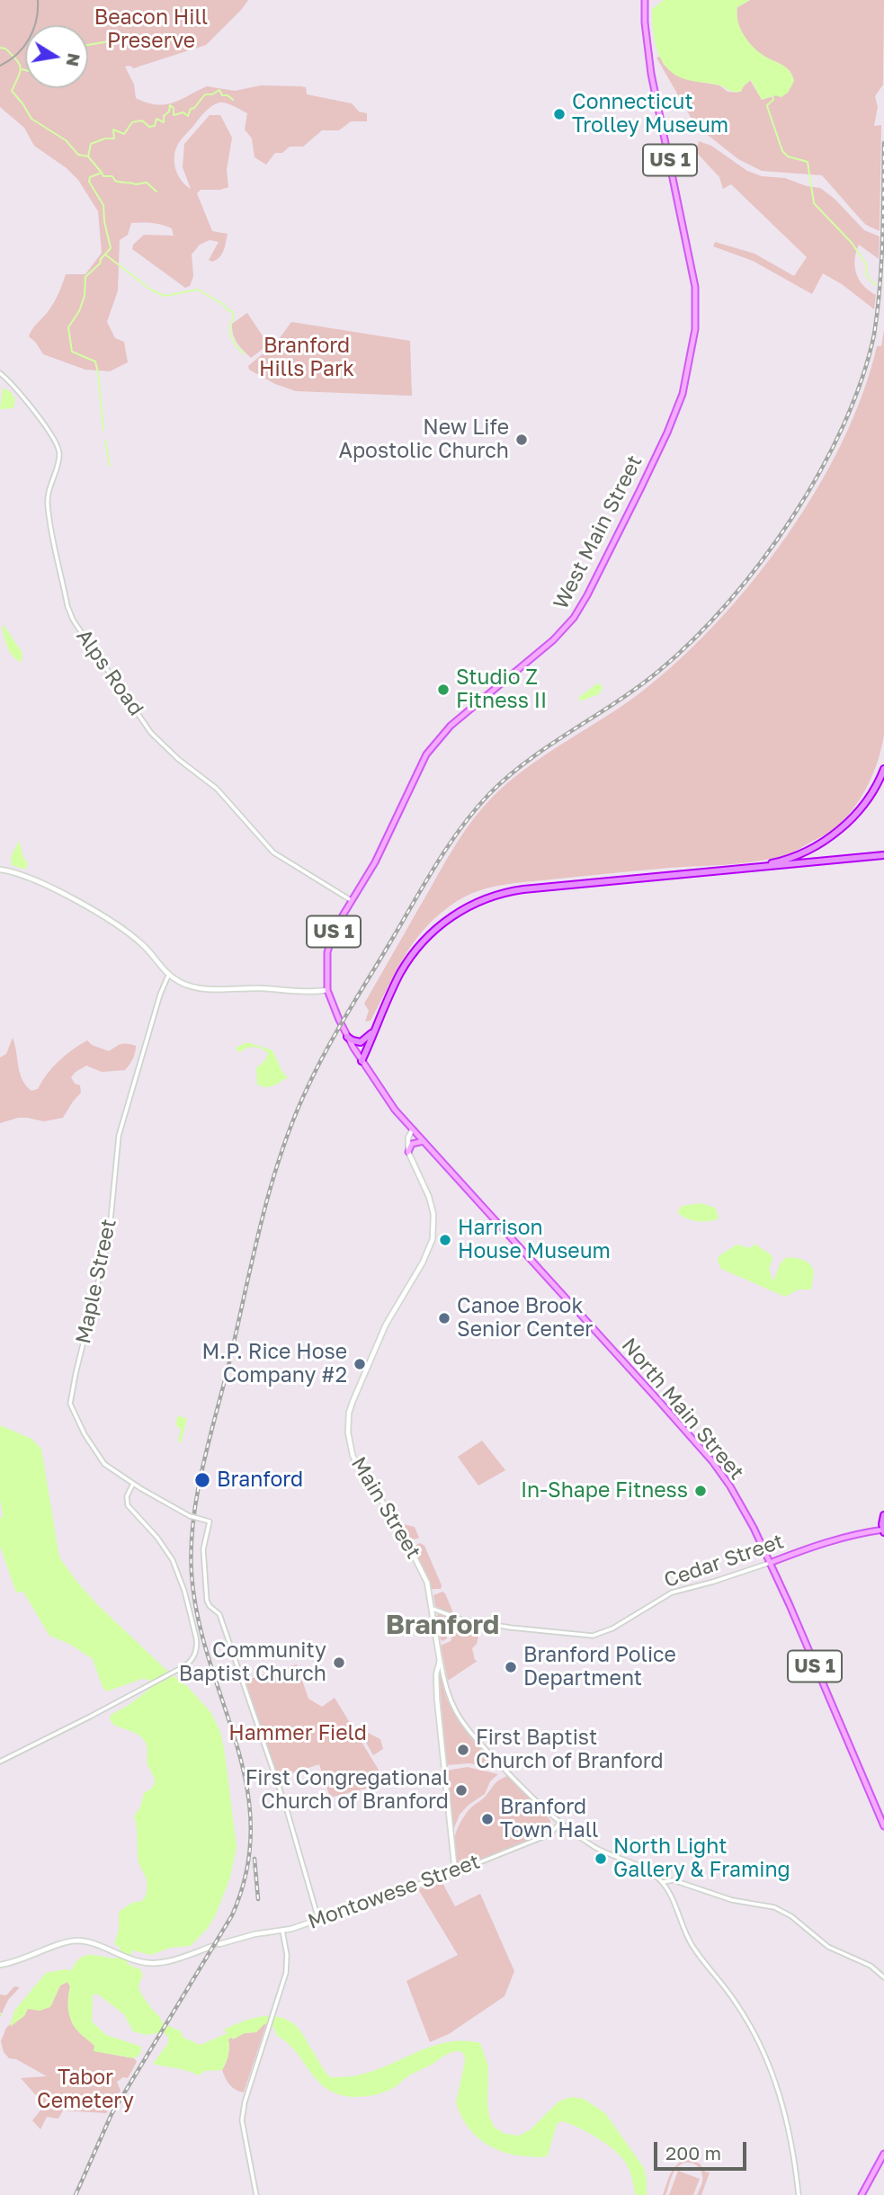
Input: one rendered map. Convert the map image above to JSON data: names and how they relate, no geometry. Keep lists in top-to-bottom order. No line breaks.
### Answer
{"streets":{"main road":["US 1","West Main Street","North Main Street","Main Street","Cedar Street","Montowese Street"],"street":["Alps Road","Maple Street"]},"crossings":[["West Main Street","Alps Road"],["West Main Street","North Main Street"],["Maple Street","Montowese Street"],["North Main Street","Cedar Street"],["Main Street","Cedar Street"],["Main Street","Montowese Street"]],"districts":["Branford"],"parks":["Beacon Hill Preserve","Branford Hills Park","Hammer Field","Tabor Cemetery"],"places":["Connecticut Trolley Museum","New Life Apostolic Church","Studio Z Fitness II","Harrison House Museum","Canoe Brook Senior Center","M.P. Rice Hose Company #2","Branford","In-Shape Fitness","Community Baptist Church","Branford Police Department","First Baptist Church of Branford","First Congregational Church of Branford","Branford Town Hall","North Light Gallery & Framing"],"scale_bar":"200 m","north":"right"}
